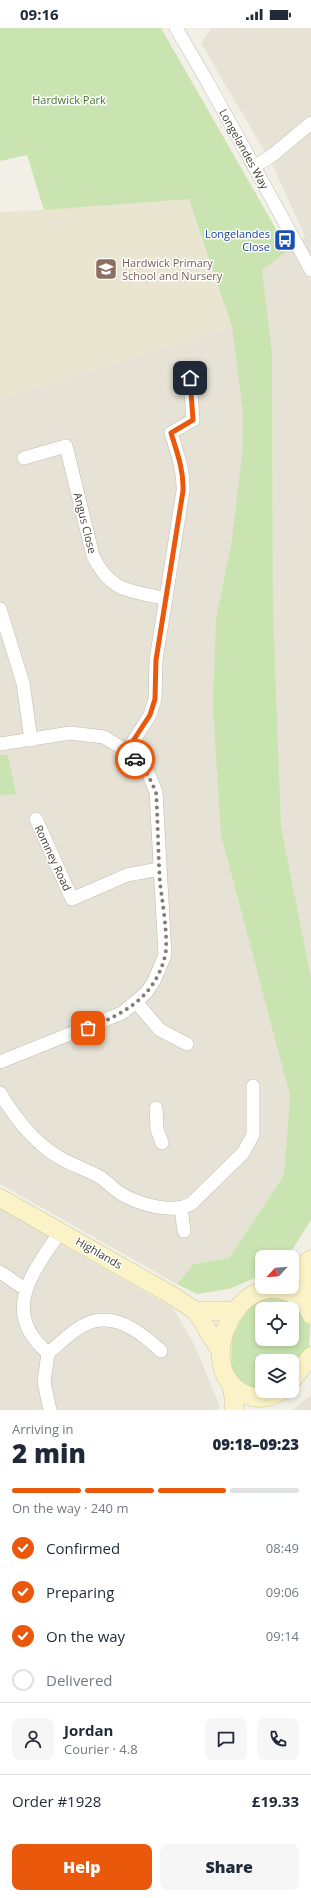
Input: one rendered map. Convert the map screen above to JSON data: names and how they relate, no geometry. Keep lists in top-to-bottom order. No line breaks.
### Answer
{"streets":{"main road":["Highlands"],"street":["Longelandes Way","Angus Close","Romney Road"]},"parks":["Hardwick Park"],"places":{"bus stop":["Longelandes Close"],"school or university":["Hardwick Primary School and Nursery"]},"north":"bottom left","page":{"status":"09:16","heading":["2 min","Arriving in","09:18–09:23"],"panel":["Jordan","Courier · 4.8","Order #1928","£19.33"],"bar":"On the way · 240 m","list":[["Confirmed","08:49"],["Preparing","09:06"],["On the way","09:14"],"Delivered"],"buttons":["Help","Share"]}}
